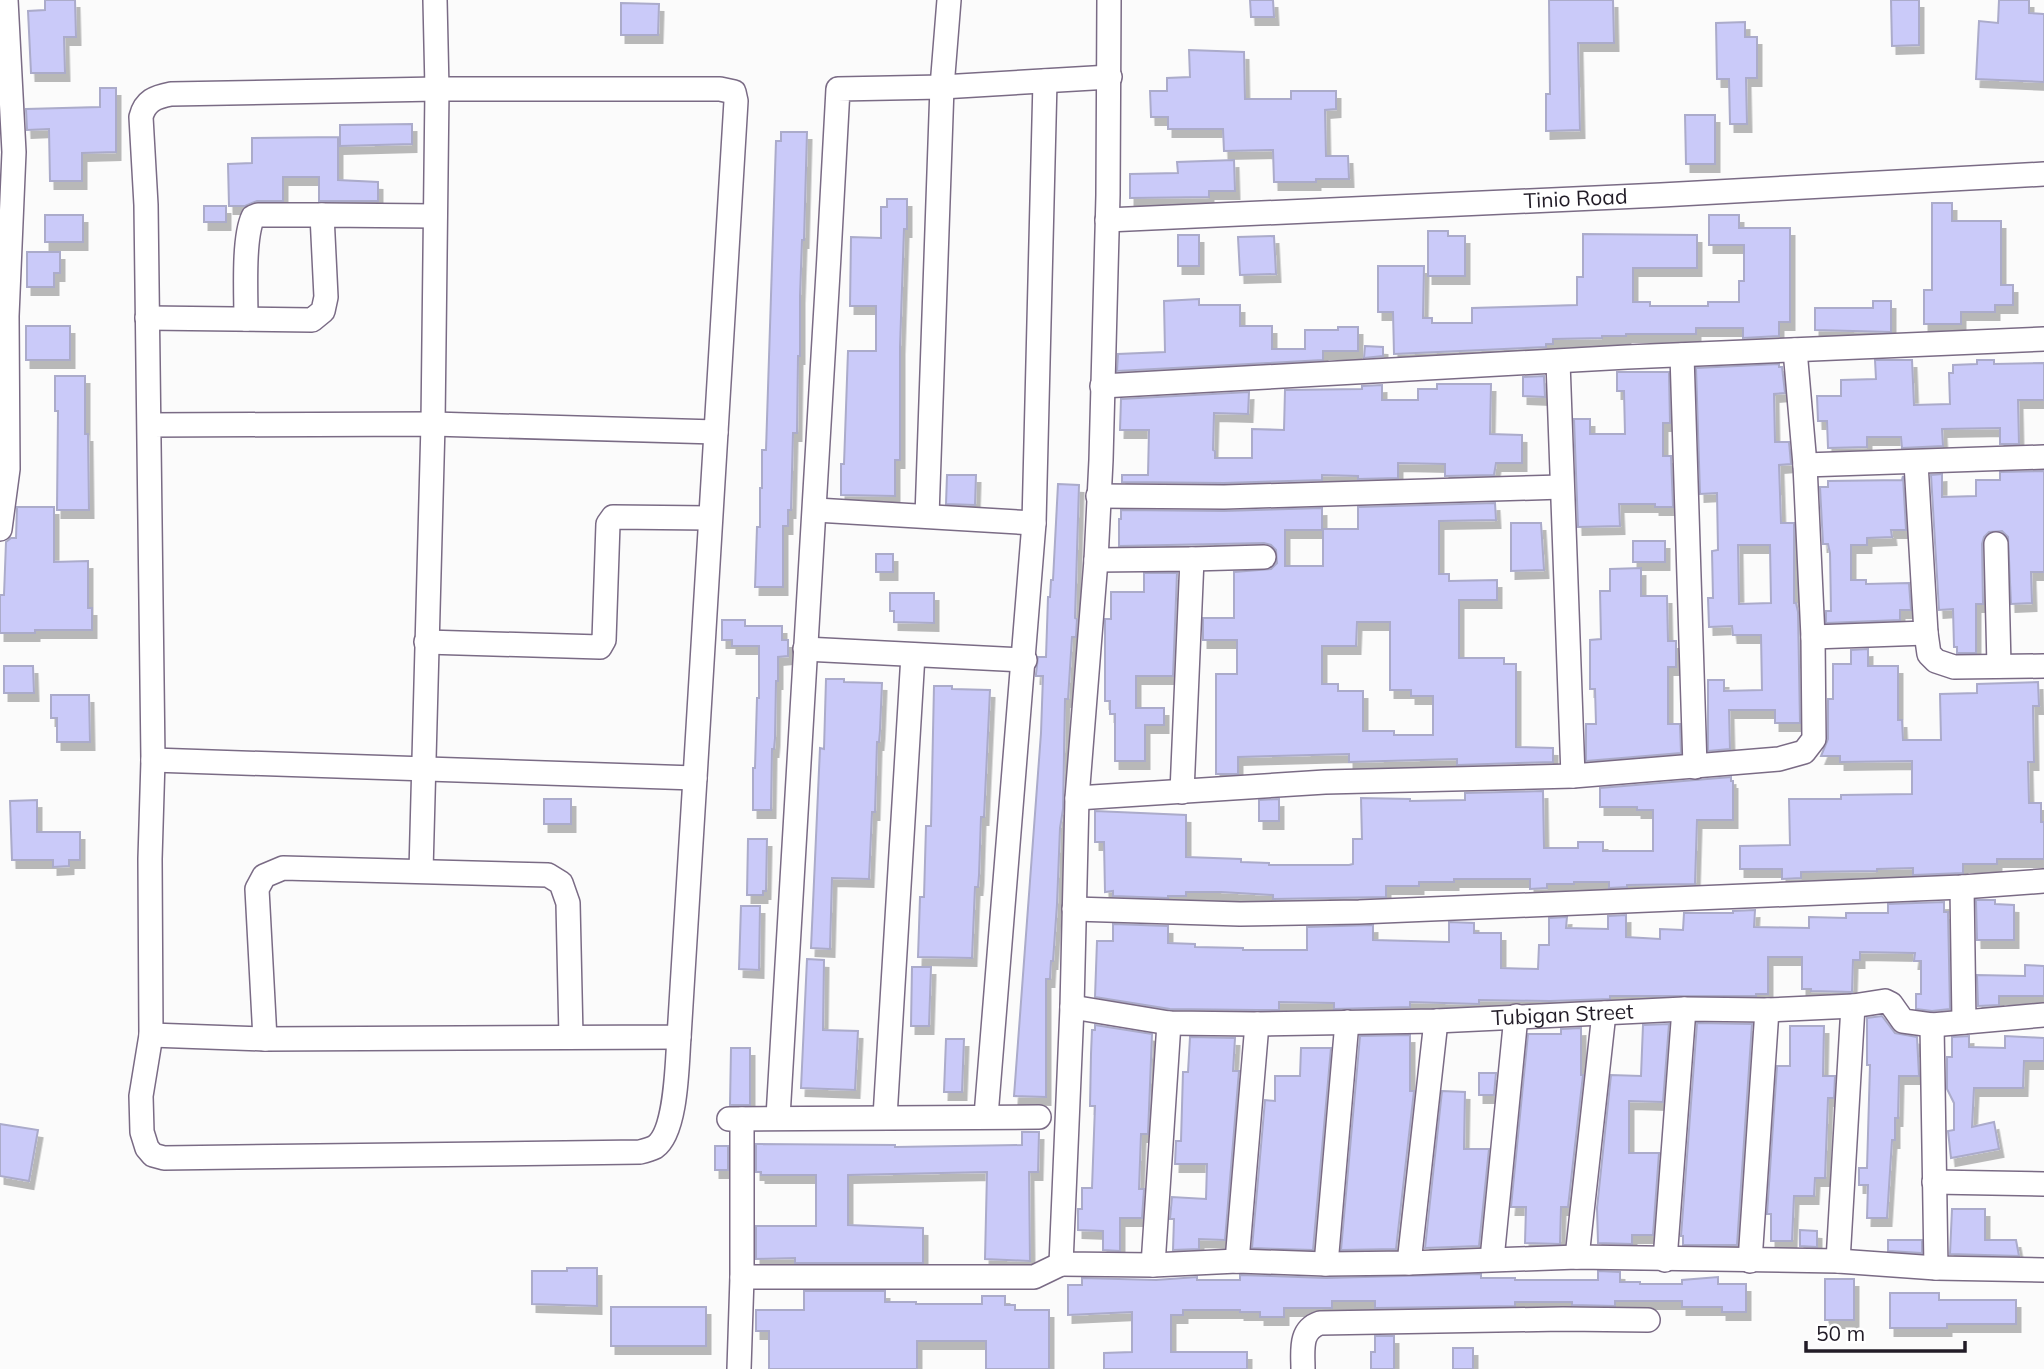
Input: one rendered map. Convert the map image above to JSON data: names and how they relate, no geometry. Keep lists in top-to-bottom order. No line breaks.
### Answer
{"streets":{"street":["Tinio Road","Tubigan Street"]},"scale_bar":"50 m"}
